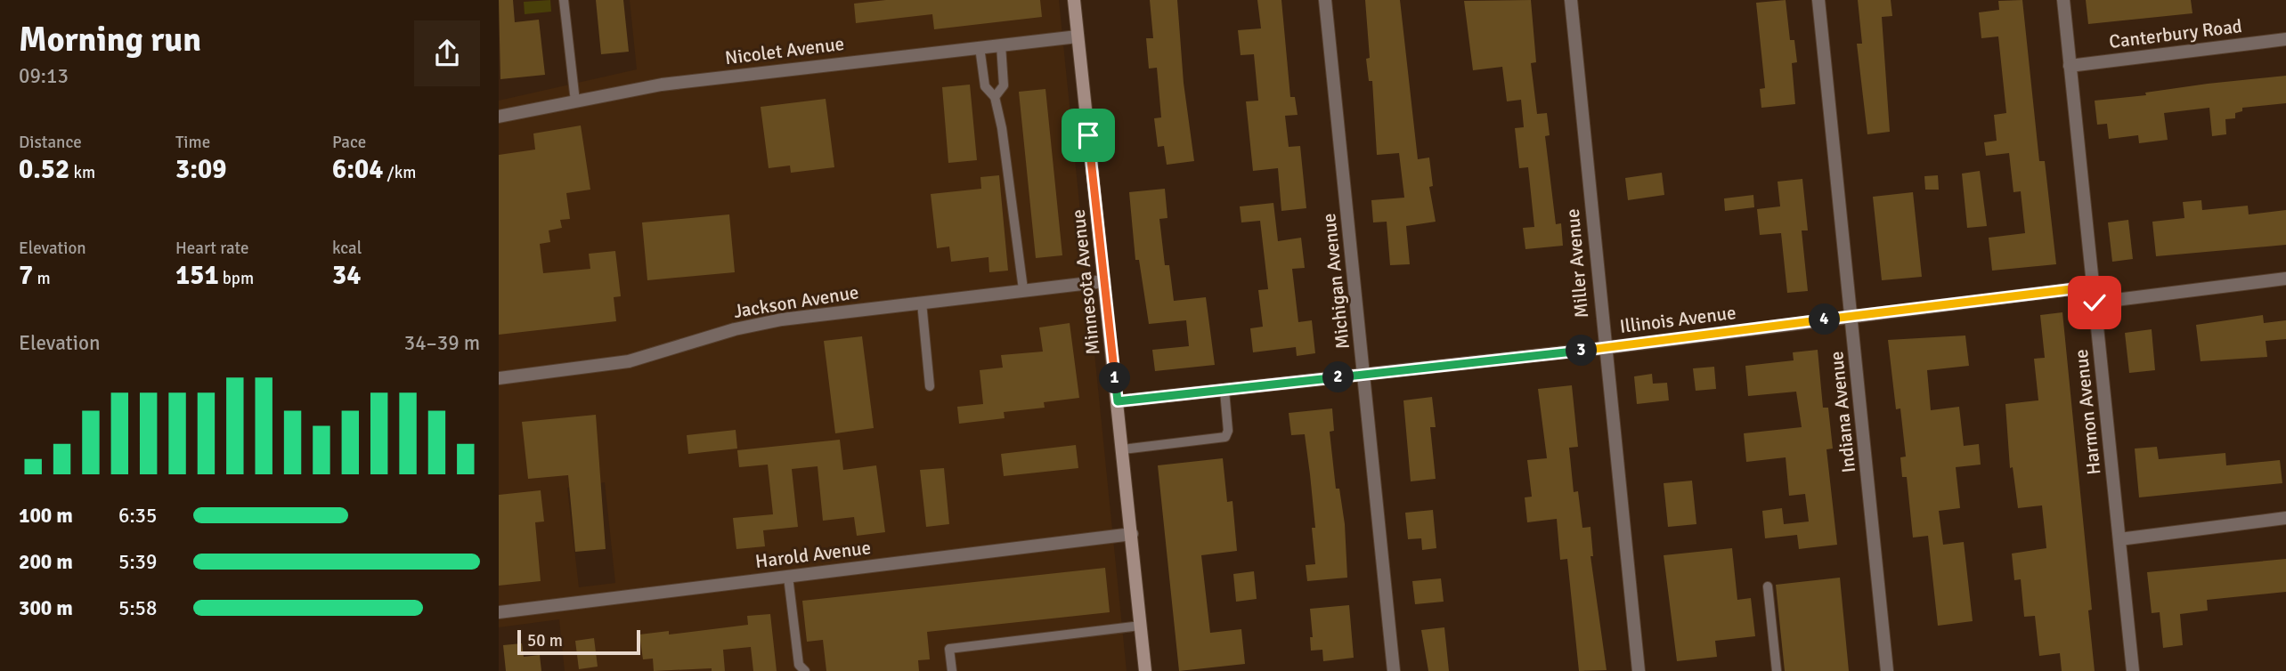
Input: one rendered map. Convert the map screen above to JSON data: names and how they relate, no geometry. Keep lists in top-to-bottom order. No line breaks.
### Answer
{"streets":{"street":["Canterbury Road","Nicolet Avenue","Miller Avenue","Michigan Avenue","Minnesota Avenue","Jackson Avenue","Illinois Avenue","Indiana Avenue","Harmon Avenue","Harold Avenue"]},"crossings":[["Canterbury Road","Harmon Avenue"],["Nicolet Avenue","Minnesota Avenue"],["Miller Avenue","Illinois Avenue"],["Michigan Avenue","Illinois Avenue"],["Minnesota Avenue","Jackson Avenue"],["Minnesota Avenue","Illinois Avenue"],["Minnesota Avenue","Harold Avenue"],["Illinois Avenue","Indiana Avenue"],["Illinois Avenue","Harmon Avenue"]],"scale_bar":"50 m","page":{"heading":["Morning run","09:13"],"stats":[["Distance","0.52 km"],["Time","3:09"],["Pace","6:04 /km"],["Elevation","7 m"],["Heart rate","151 bpm"],["kcal","34"]],"pins":["4","3","2","1"],"chart":["Elevation","34–39 m"],"list":[{"name":"100 m","note":"6:35"},{"name":"200 m","note":"5:39"},{"name":"300 m","note":"5:58"}],"scale":"50 m"}}
